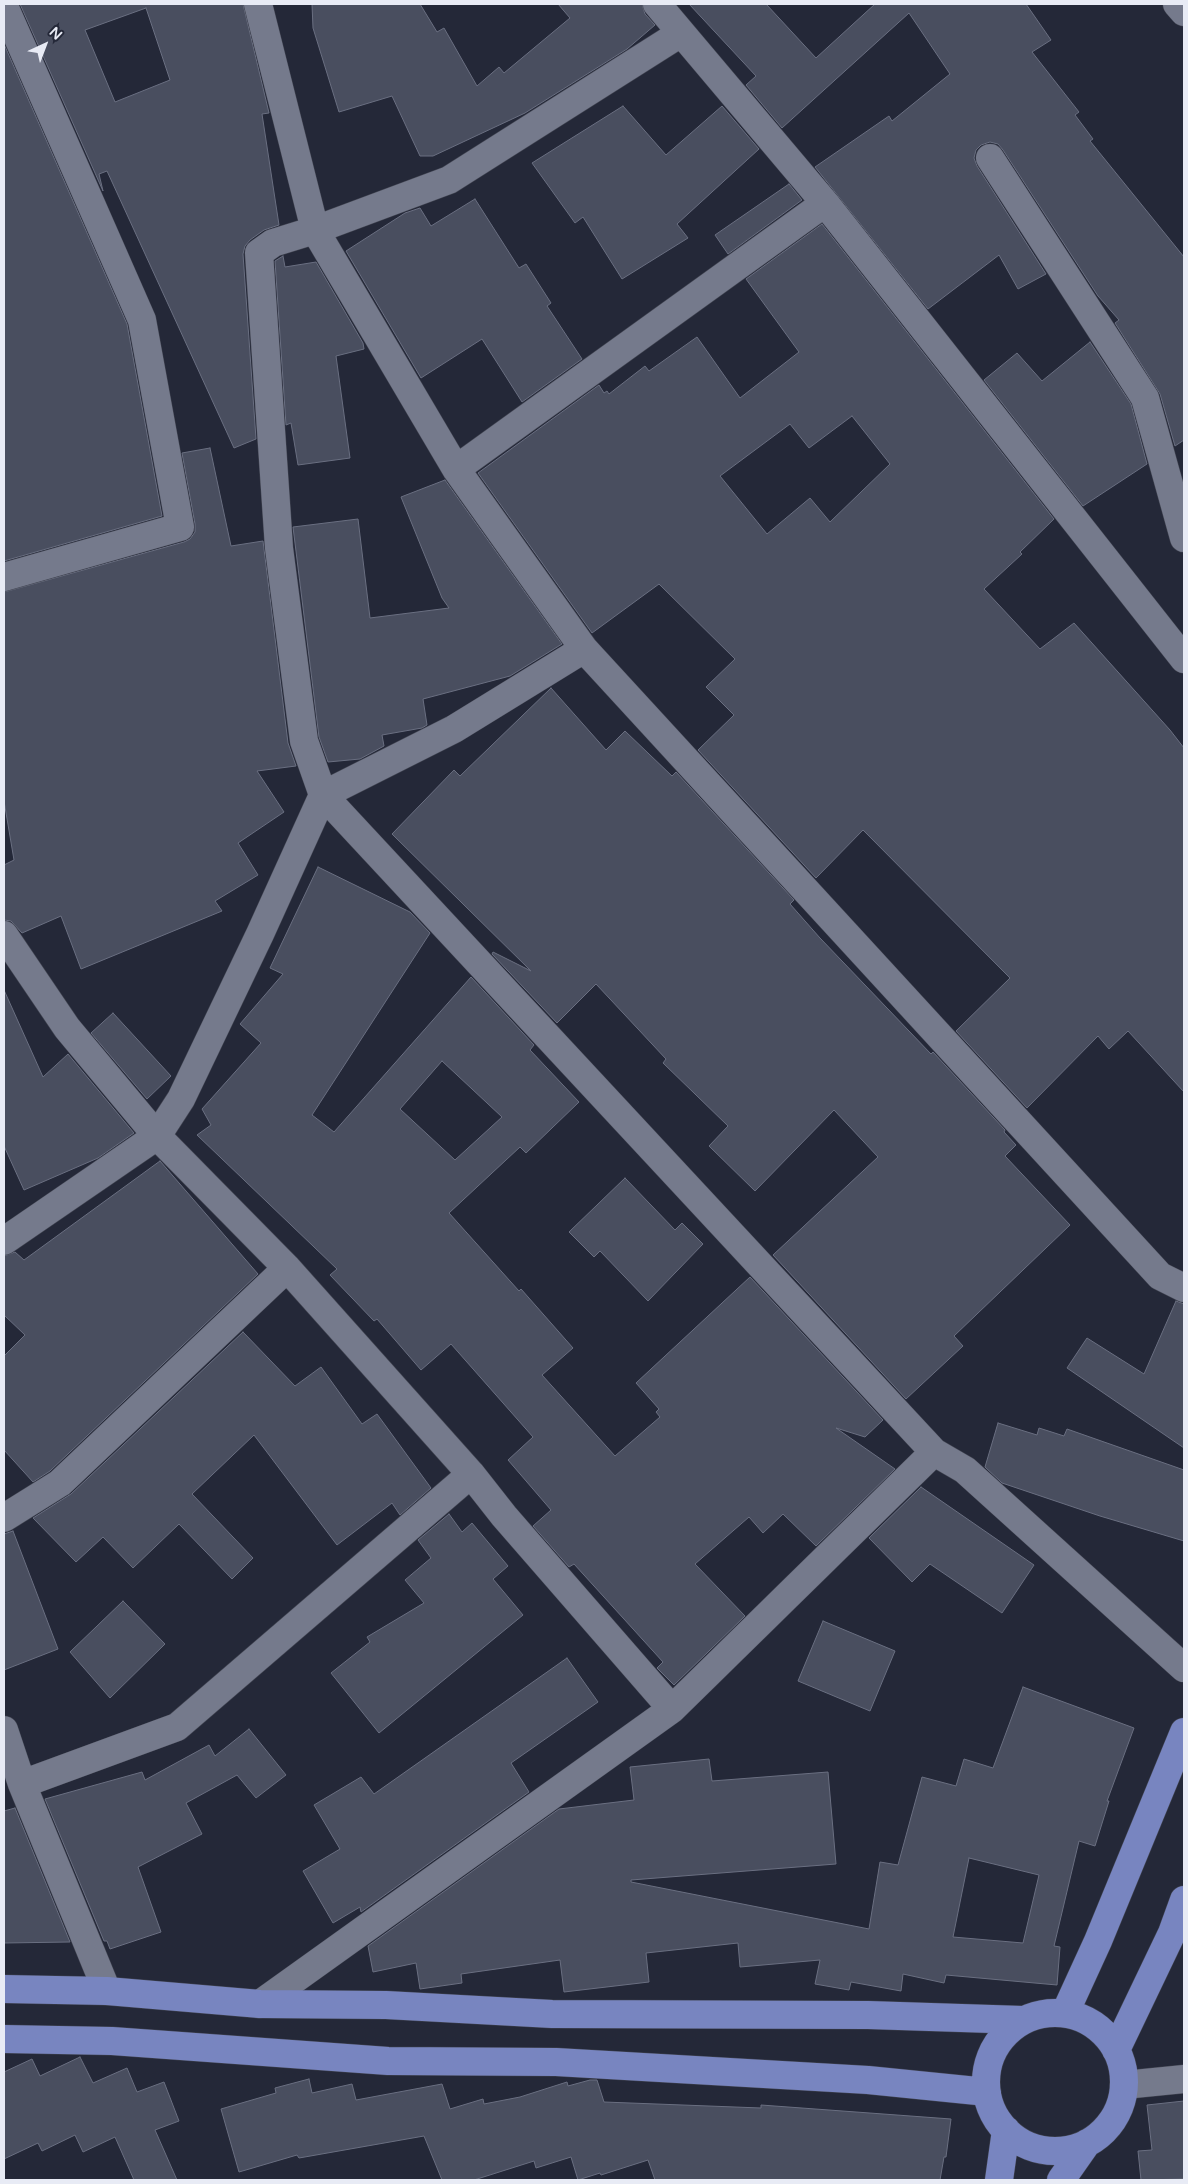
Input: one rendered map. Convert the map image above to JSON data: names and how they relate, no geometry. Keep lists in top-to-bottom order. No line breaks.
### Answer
{"north":"top right"}
